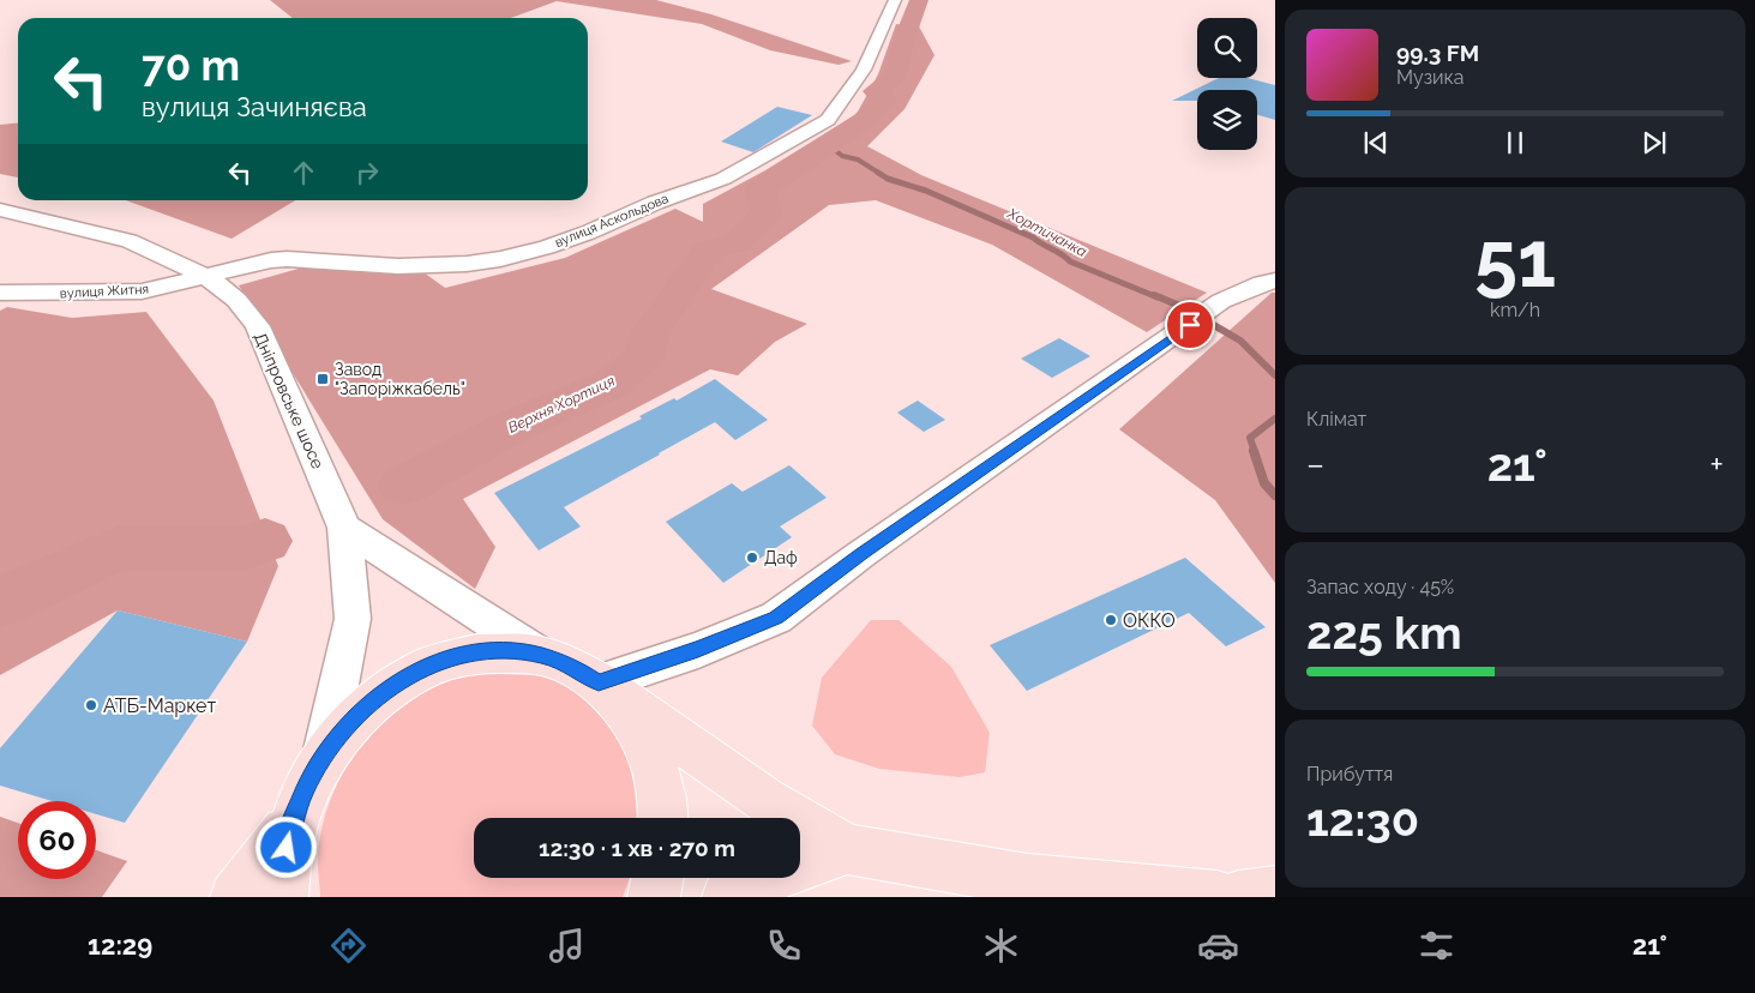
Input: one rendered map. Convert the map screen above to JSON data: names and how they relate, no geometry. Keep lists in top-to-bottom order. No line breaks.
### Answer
{"streets":{"street":["вулиця Аскольдова","вулиця Житня","Дніпровське шосе"]},"crossings":[["вулиця Аскольдова","вулиця Житня"],["вулиця Аскольдова","Дніпровське шосе"],["вулиця Житня","Дніпровське шосе"]],"water":["Хортичанка","Верхня Хортиця"],"places":{"transit":["Завод \"Запоріжкабель\""],"other":["Даф","ОККО","АТБ-Маркет"]},"page":{"turn":["70 m","вулиця Зачиняєва"],"song":["99.3 FM","Музика"],"tile":[["51","km/h"],"Клімат",["Запас ходу · 45%","225 km"],["Прибуття","12:30"]],"heat":["−","21°","+"],"limit":"60","trip":"12:30 · 1 хв · 270 m","tabs":["12:29","21°"]}}
